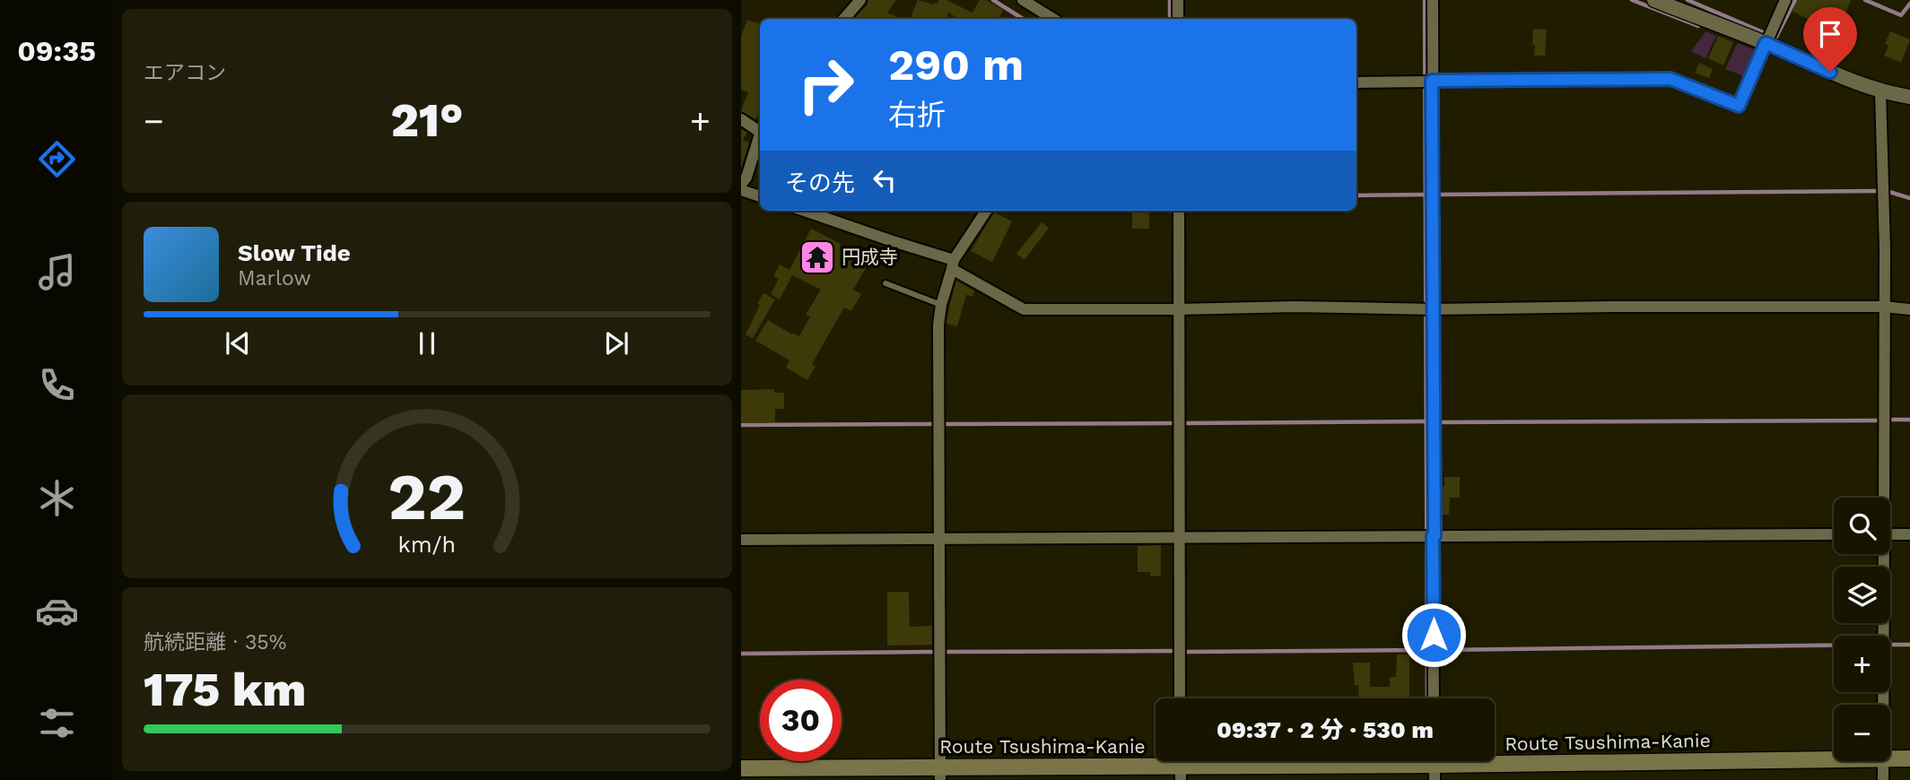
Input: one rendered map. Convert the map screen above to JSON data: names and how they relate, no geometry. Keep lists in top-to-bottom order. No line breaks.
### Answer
{"streets":{"main road":["Route Tsushima-Kanie"]},"places":{"temple":["円成寺"]},"page":{"tabs":"09:35","tile":["エアコン",["航続距離 · 35%","175 km"]],"turn":["290 m","右折"],"heat":["−","21°","+"],"then":"その先","song":["Slow Tide","Marlow"],"map_buttons":["+","−"],"limit":"30","trip":"09:37 · 2 分 · 530 m","gauge":["22","km/h"]}}
